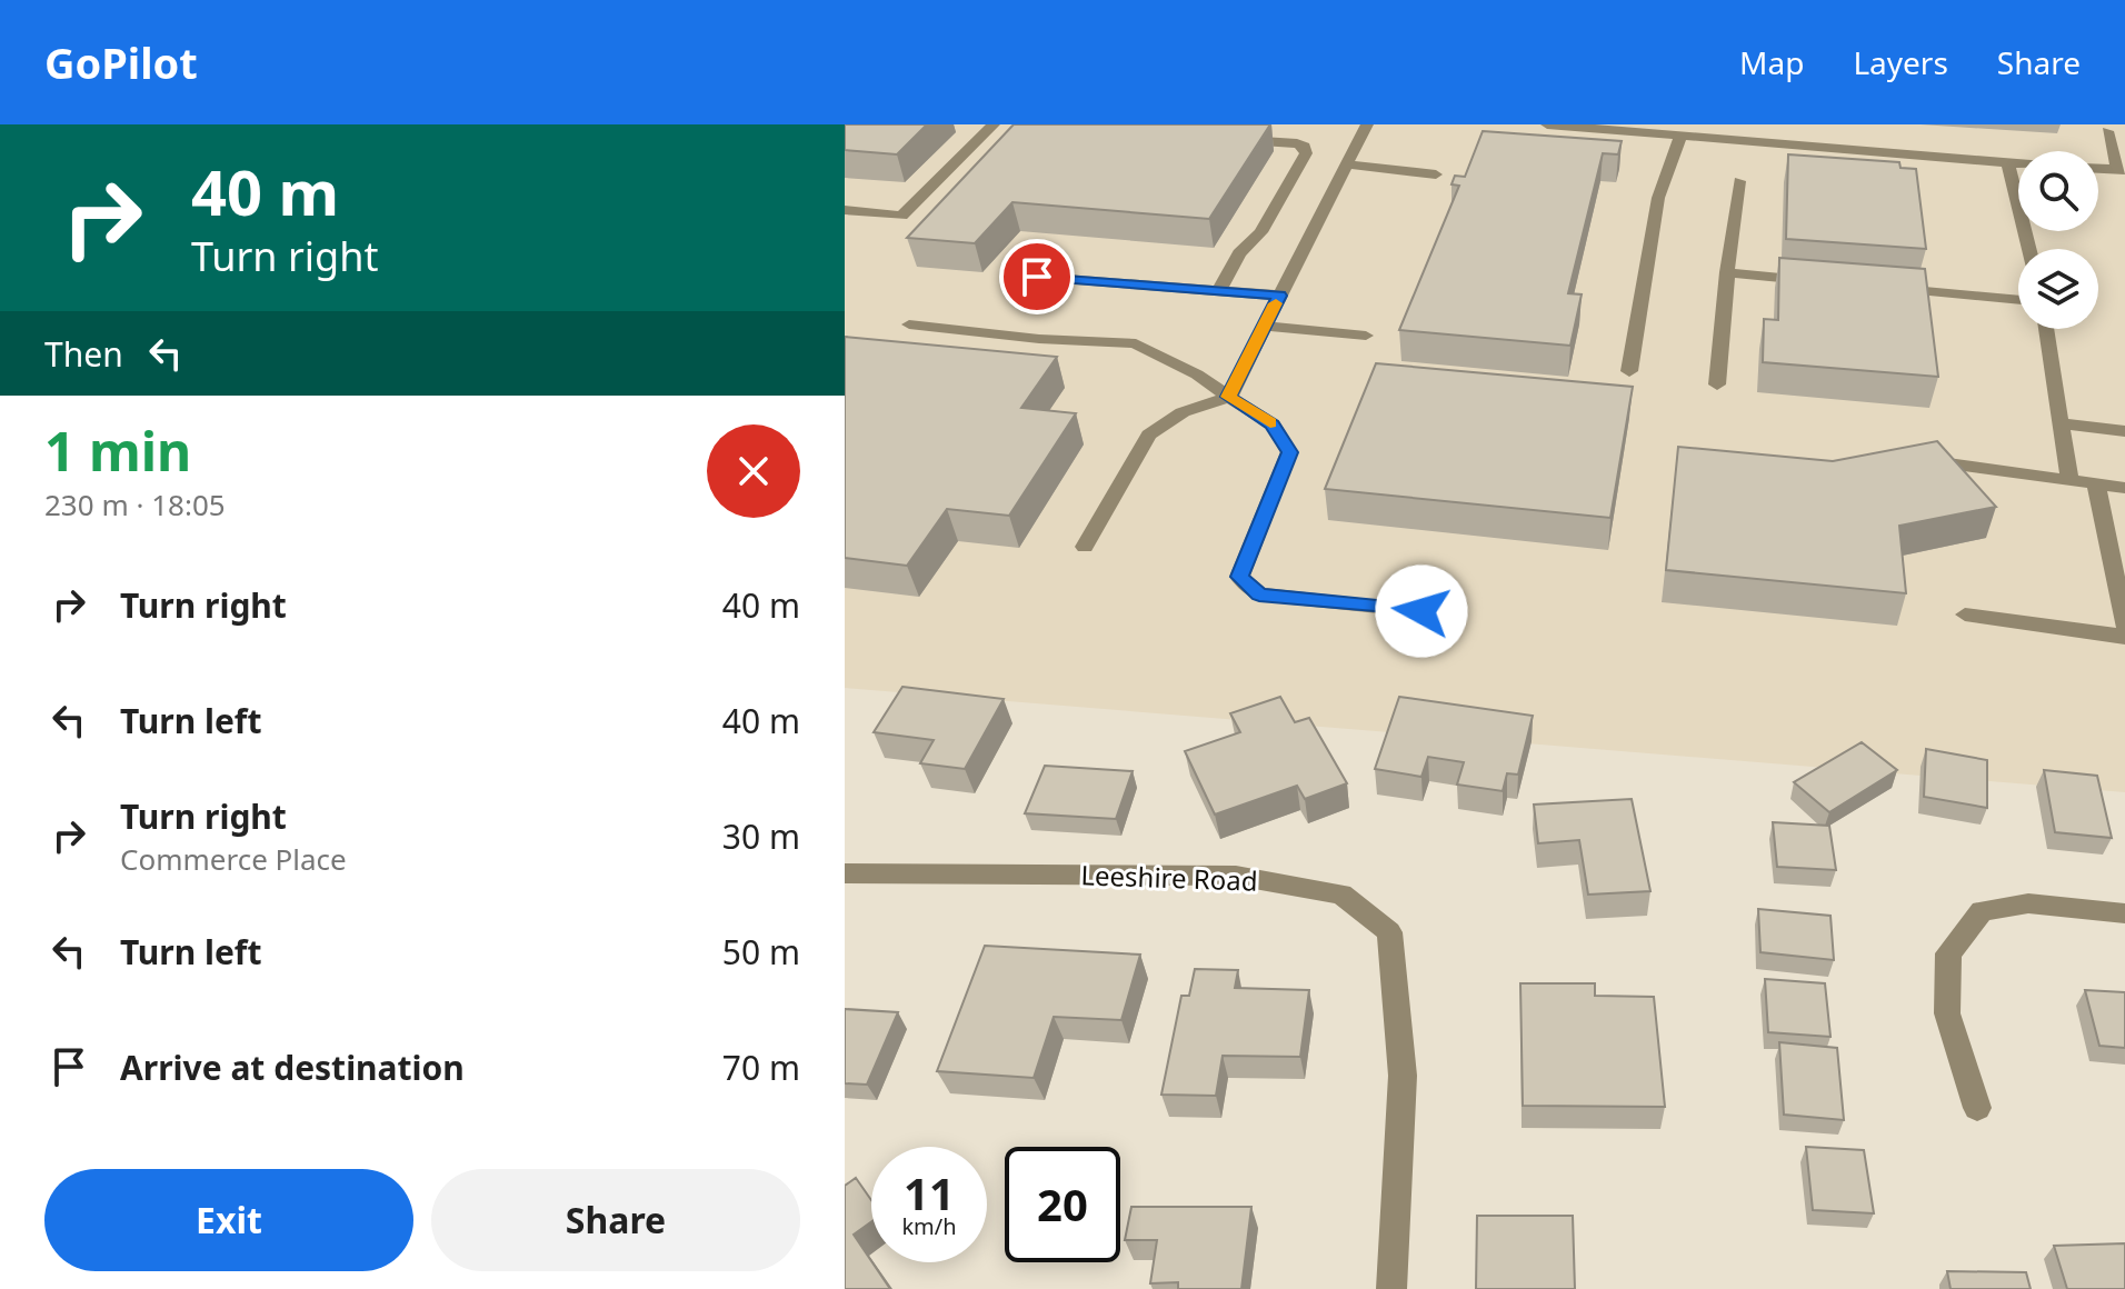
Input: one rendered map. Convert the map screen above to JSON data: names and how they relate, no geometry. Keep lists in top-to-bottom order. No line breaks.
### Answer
{"streets":{"street":["Leeshire Road"]},"page":{"header":"GoPilot","nav":["Map","Layers","Share"],"turn":["40 m","Turn right"],"then":"Then","heading":["1 min","230 m · 18:05"],"list":[{"name":"Turn right","value":"40 m"},{"name":"Turn left","value":"40 m"},{"name":"Turn right","note":"Commerce Place","value":"30 m"},{"name":"Turn left","value":"50 m"},{"name":"Arrive at destination","value":"70 m"}],"speed":"11 km/h","limit":"20","buttons":["Exit","Share"]}}
